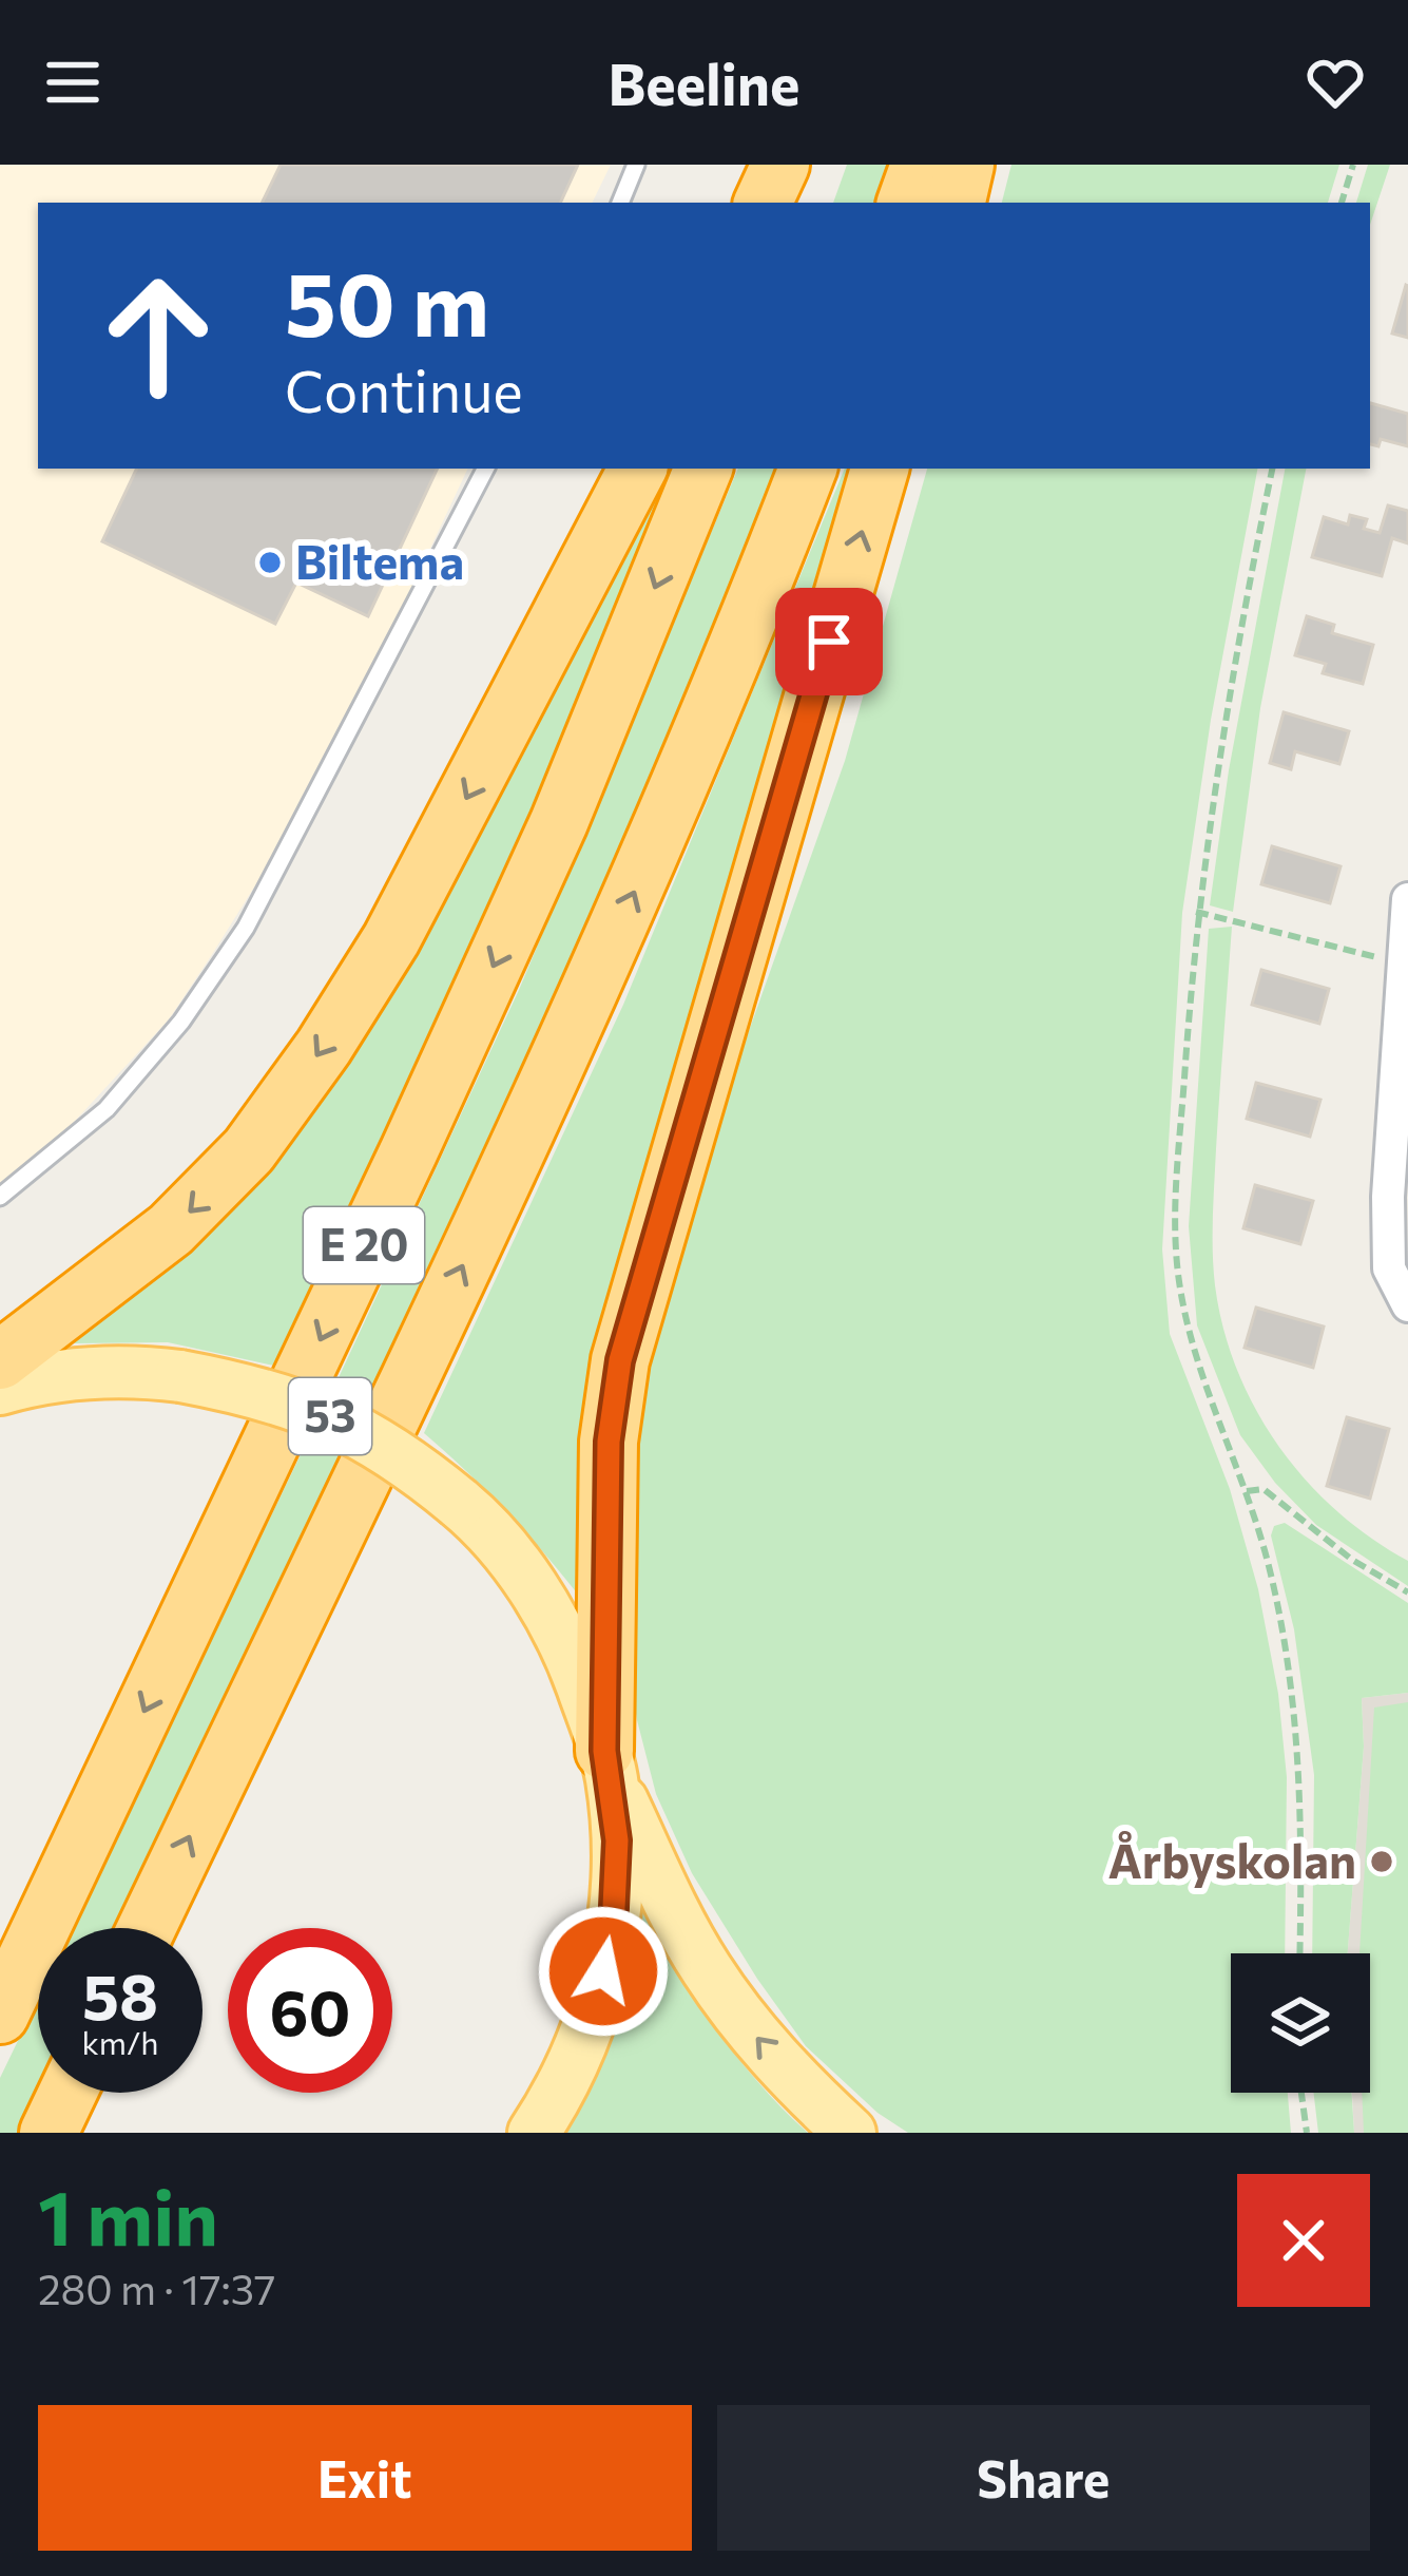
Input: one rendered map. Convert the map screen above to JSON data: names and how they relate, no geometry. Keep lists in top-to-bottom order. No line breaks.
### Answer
{"streets":{"highway":["E 20"],"main road":["53"]},"places":["Biltema","Årbyskolan"],"page":{"header":"Beeline","turn":["50 m","Continue"],"speed":"58 km/h","limit":"60","heading":["1 min","280 m · 17:37"],"buttons":["Exit","Share"]}}
